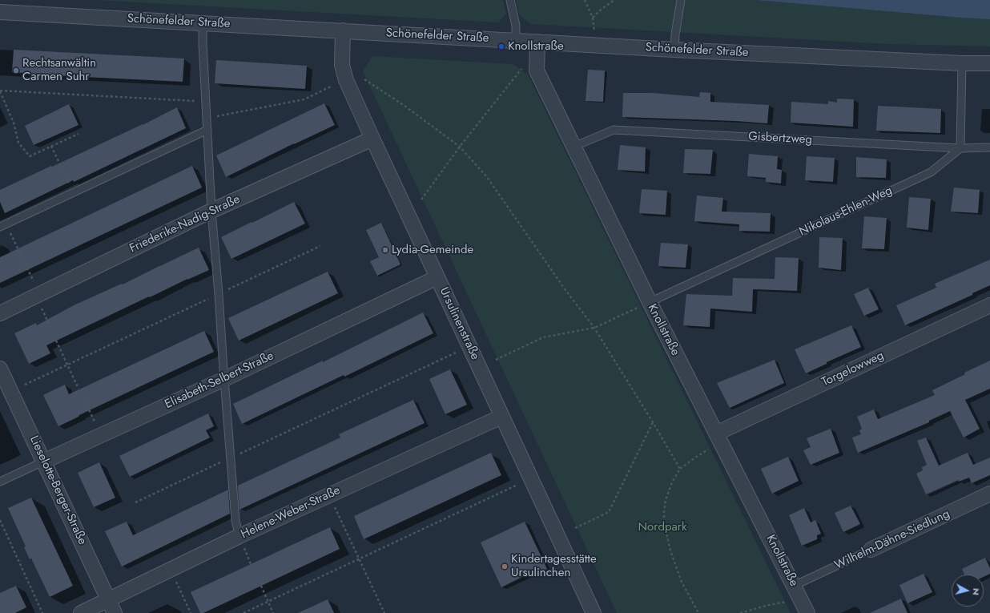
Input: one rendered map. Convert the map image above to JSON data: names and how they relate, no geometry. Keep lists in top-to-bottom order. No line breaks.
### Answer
{"streets":{"street":["Schönefelder Straße","Friederike-Nadig-Straße","Ursulinenstraße","Knollstraße","Torgelowweg","Elisabeth-Selbert-Straße","Lieselotte-Berger-Straße","Helene-Weber-Straße","Wilhelm-Dähne-Siedlung"],"lane":["Gisbertzweg","Nikolaus-Ehlen-Weg"]},"crossings":[["Schönefelder Straße","Ursulinenstraße"],["Schönefelder Straße","Knollstraße"],["Gisbertzweg","Nikolaus-Ehlen-Weg"],["Gisbertzweg","Knollstraße"],["Nikolaus-Ehlen-Weg","Knollstraße"],["Friederike-Nadig-Straße","Ursulinenstraße"],["Ursulinenstraße","Elisabeth-Selbert-Straße"],["Ursulinenstraße","Helene-Weber-Straße"],["Knollstraße","Torgelowweg"],["Knollstraße","Wilhelm-Dähne-Siedlung"],["Elisabeth-Selbert-Straße","Lieselotte-Berger-Straße"],["Lieselotte-Berger-Straße","Helene-Weber-Straße"]],"parks":["Nordpark"],"places":["Knollstraße","Rechtsanwältin Carmen Suhr","Lydia-Gemeinde","Kindertagesstätte Ursulinchen"],"north":"right"}
